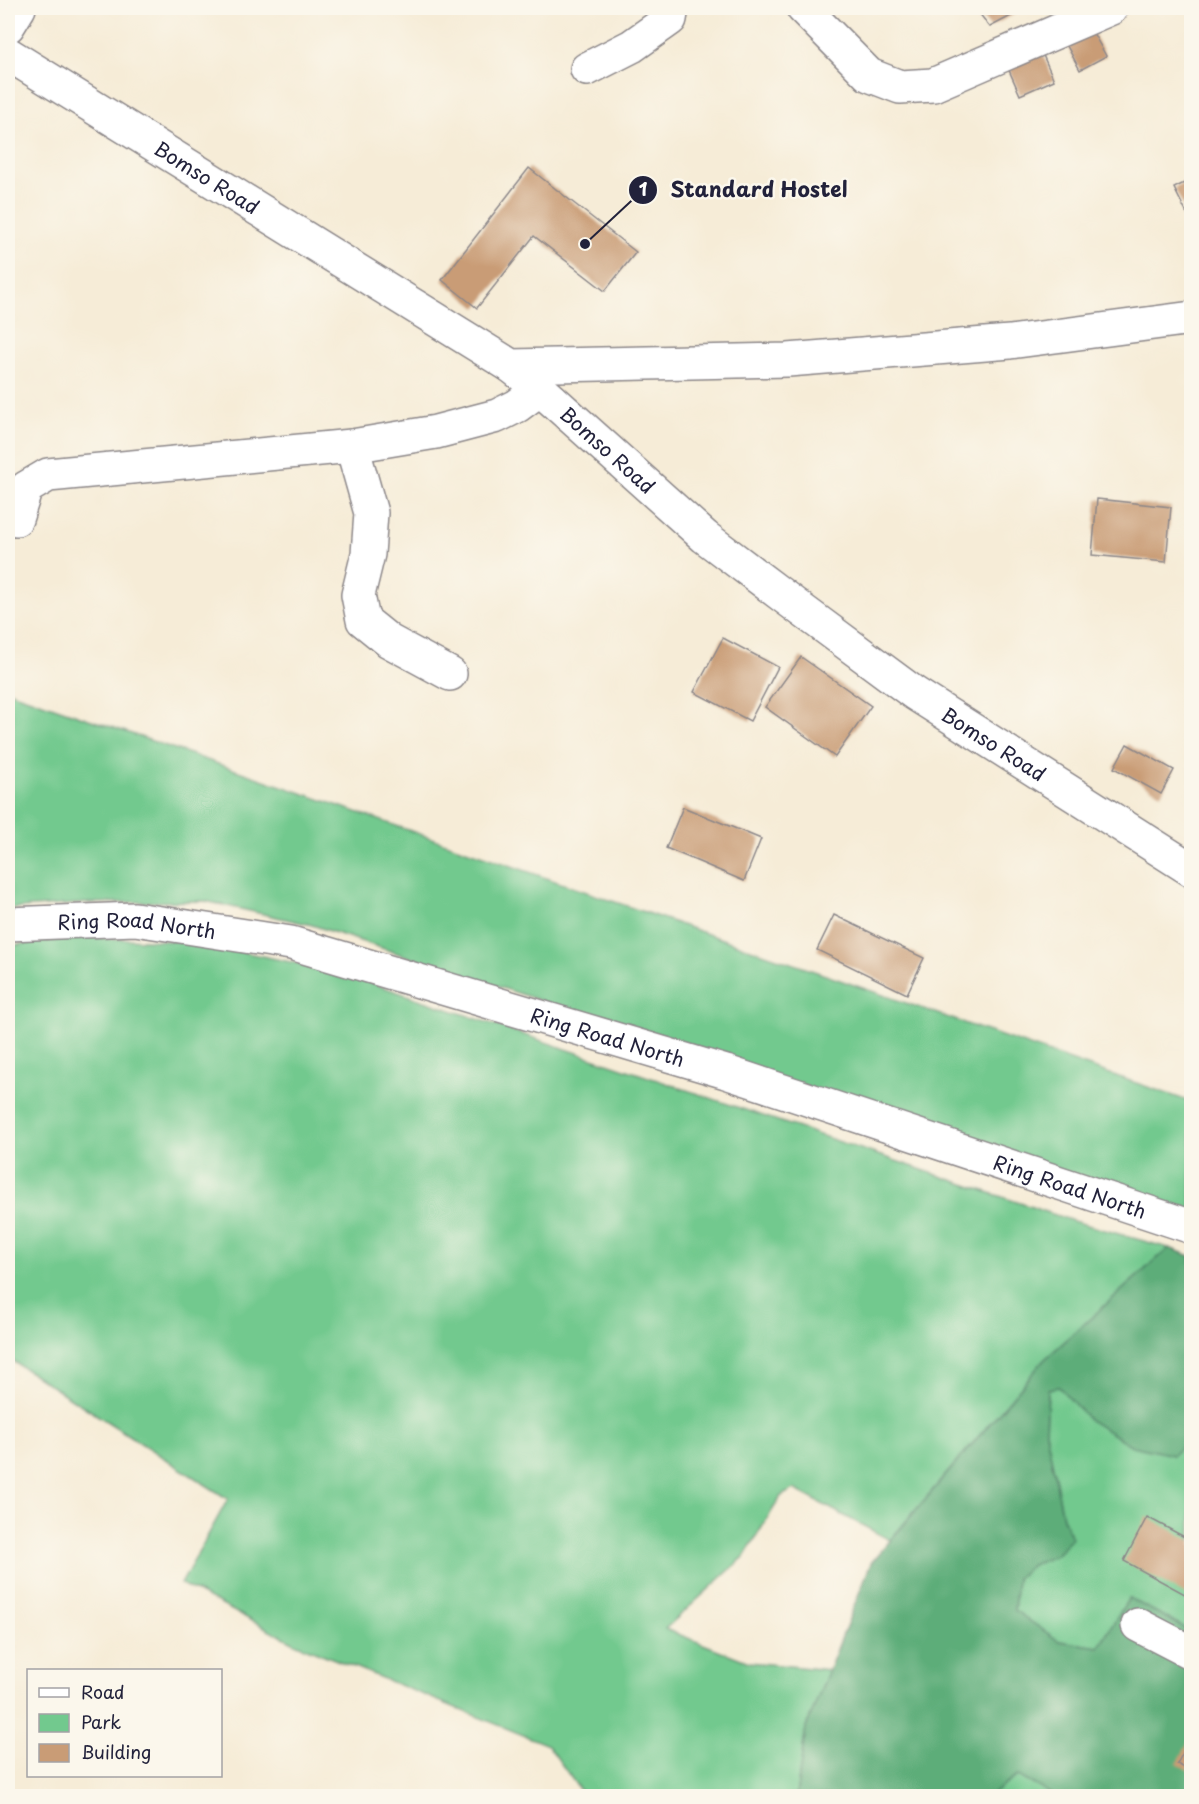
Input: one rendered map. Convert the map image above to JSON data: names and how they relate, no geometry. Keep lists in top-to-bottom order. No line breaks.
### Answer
{"streets":{"street":["Bomso Road","Ring Road North"]},"places":["Standard Hostel"],"legend":["Road","Park","Building"]}
